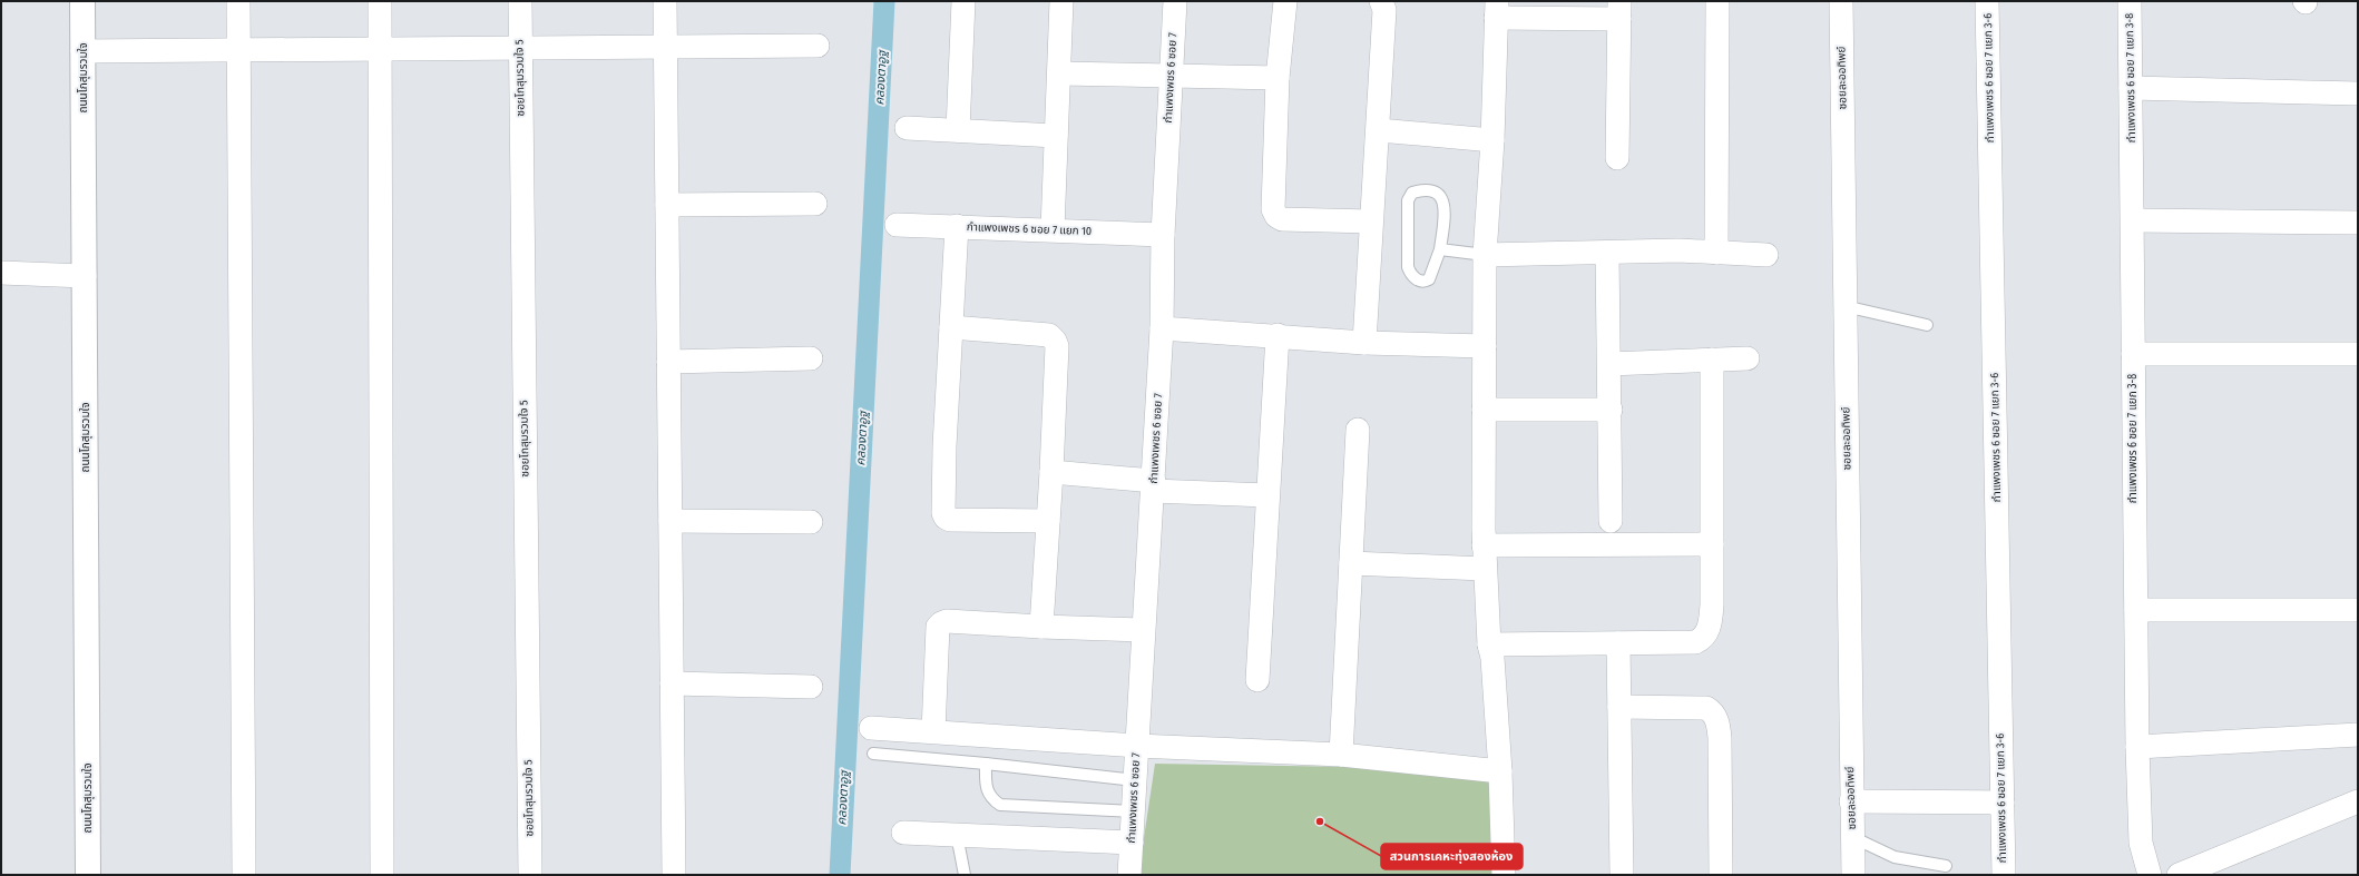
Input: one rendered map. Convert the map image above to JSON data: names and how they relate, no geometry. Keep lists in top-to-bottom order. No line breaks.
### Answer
{"streets":{"street":["ถนนโกสุมรวมใจ","ซอยโกสุมรวมใจ 5","กำแพงเพชร 6 ซอย 7","ซอยละออทิพย์","กำแพงเพชร 6 ซอย 7 แยก 3-6","กำแพงเพชร 6 ซอย 7 แยก 3-8","กำแพงเพชร 6 ซอย 7 แยก 10"]},"crossings":[["กำแพงเพชร 6 ซอย 7","กำแพงเพชร 6 ซอย 7 แยก 10"]],"water":["คลองตาอูฐ"],"places":["สวนการเคหะทุ่งสองห้อง"]}
